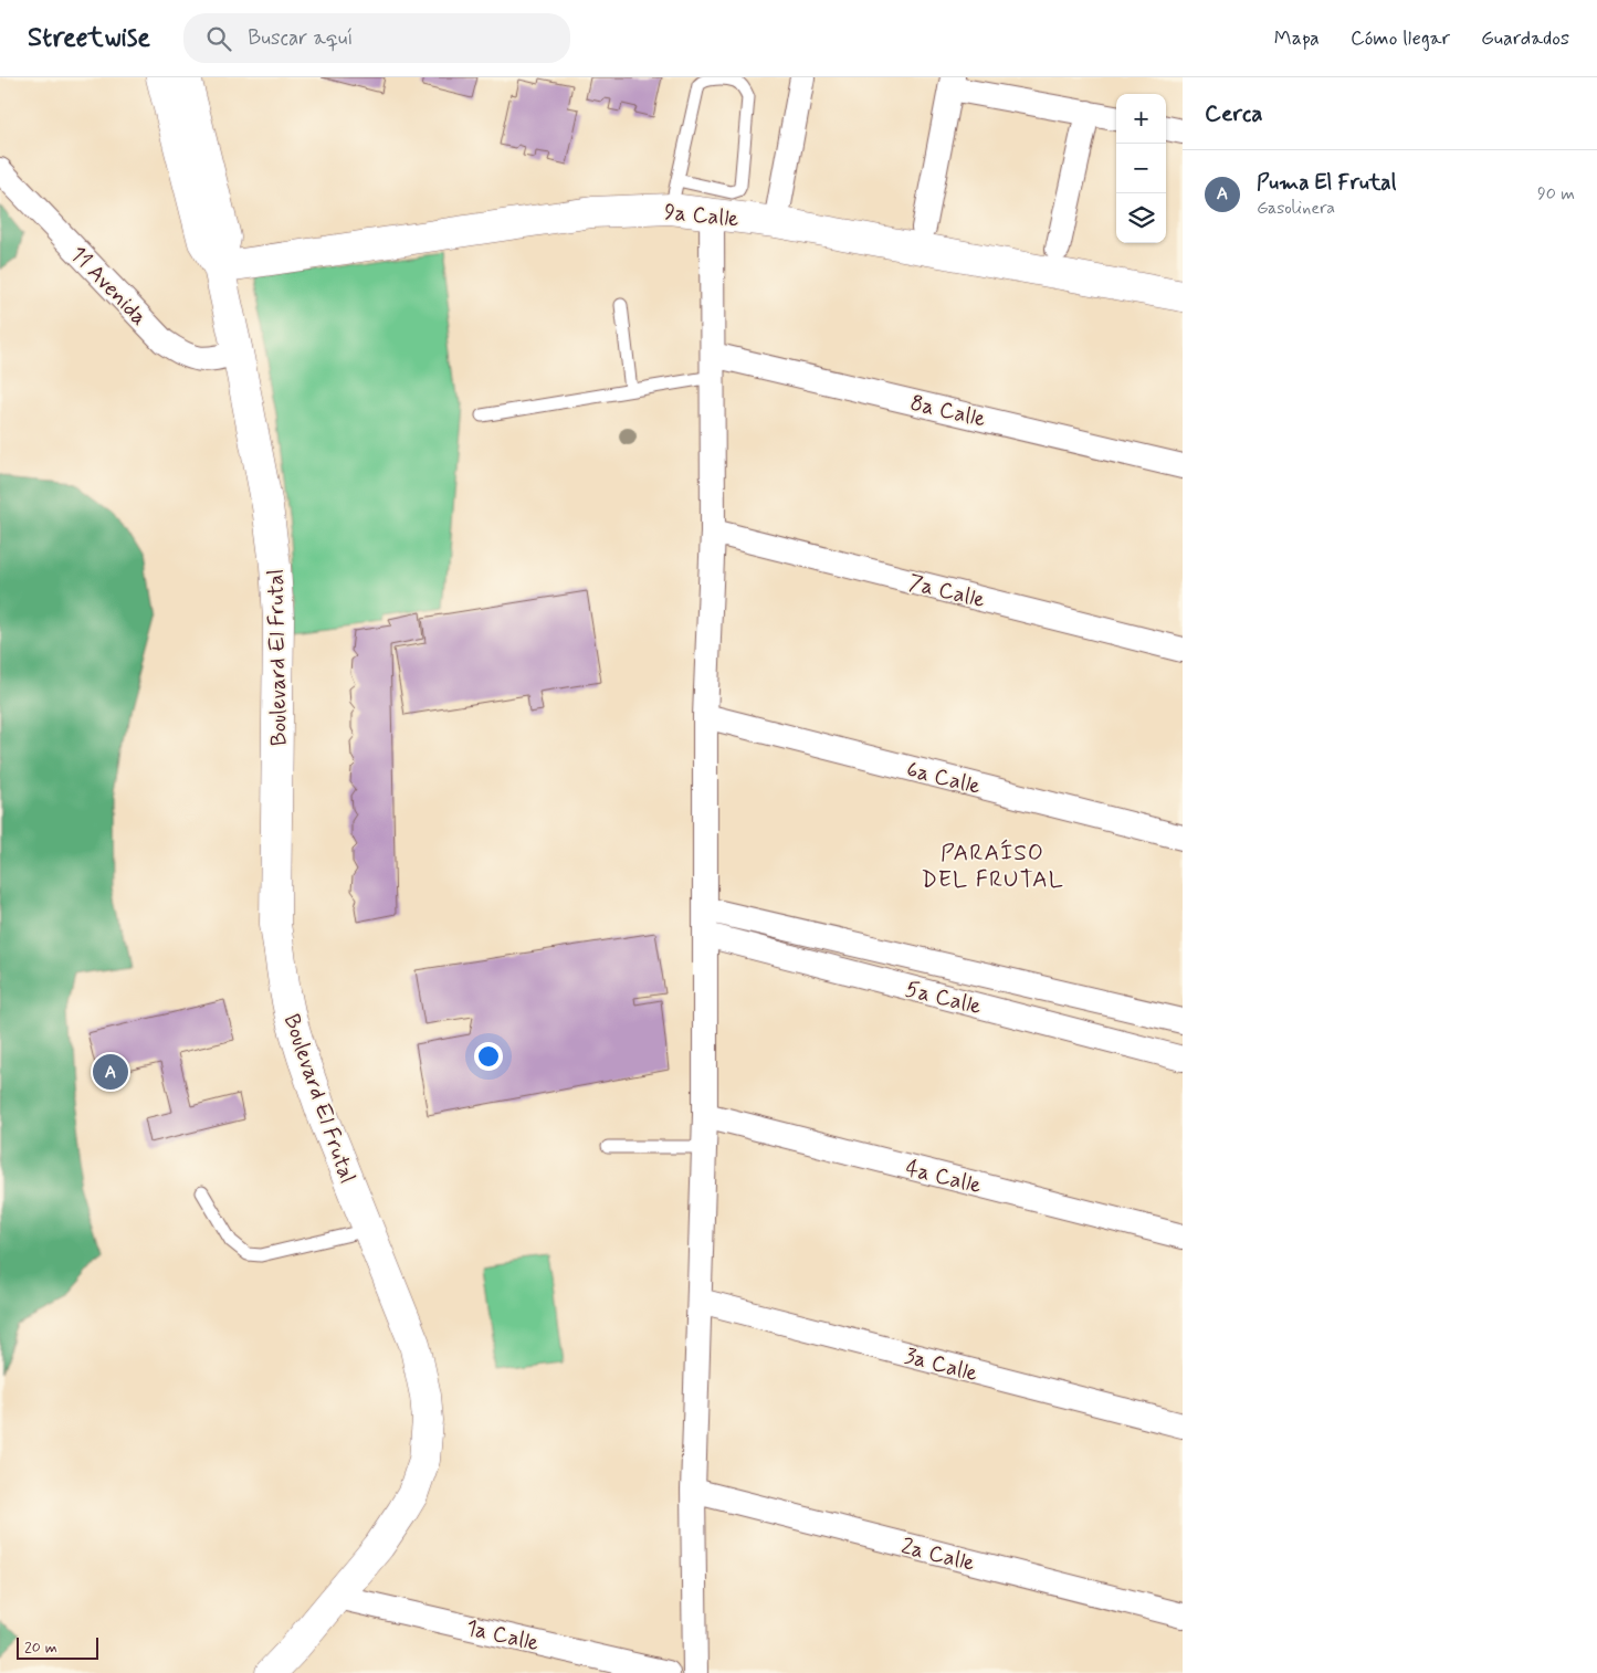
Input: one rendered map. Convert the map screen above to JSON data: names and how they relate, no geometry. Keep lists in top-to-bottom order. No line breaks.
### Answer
{"streets":{"main road":["9a Calle","Boulevard El Frutal"],"street":["11 Avenida","8a Calle","7a Calle","6a Calle","5a Calle","4a Calle","3a Calle","2a Calle","1a Calle"]},"crossings":[["9a Calle","Boulevard El Frutal"],["11 Avenida","Boulevard El Frutal"],["Boulevard El Frutal","1a Calle"]],"districts":["PARAÍSO DEL FRUTAL"],"scale_bar":"20 m","page":{"header":"Streetwise","search":"Buscar aquí","nav":["Mapa","Cómo llegar","Guardados"],"heading":"Cerca","map_buttons":["+","−"],"list":[{"mark":"A","name":"Puma El Frutal","note":"Gasolinera","value":"90 m"}],"pins":"A","scale":"20 m"}}
